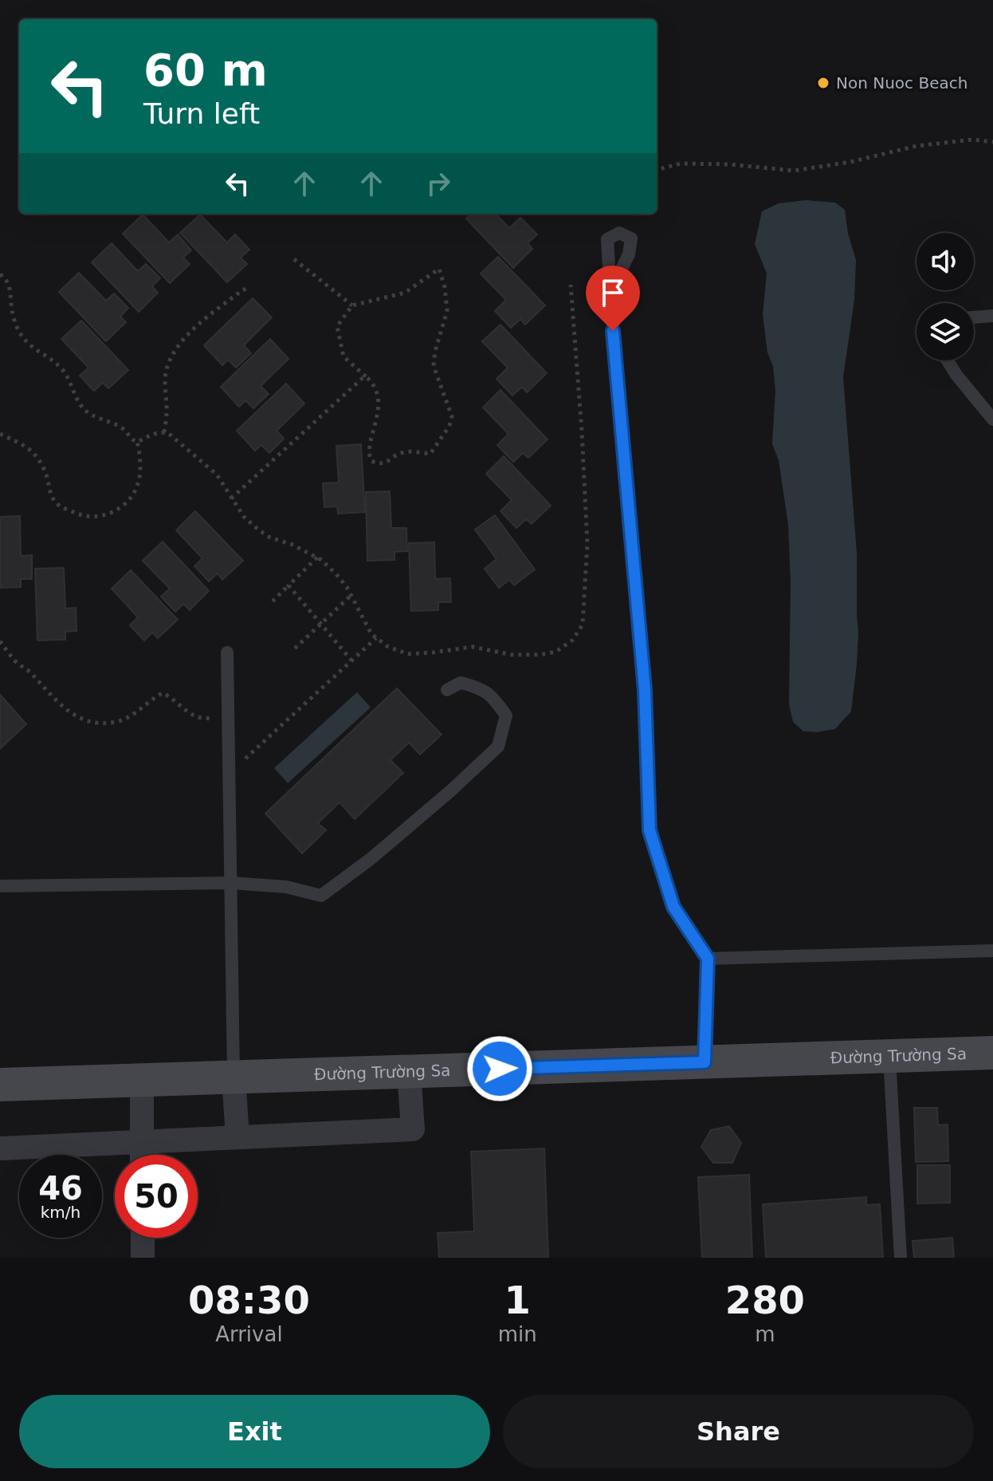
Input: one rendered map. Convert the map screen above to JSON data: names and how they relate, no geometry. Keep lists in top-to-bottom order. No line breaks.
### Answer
{"streets":{"main road":["Đường Trường Sa"]},"places":["Non Nuoc Beach"],"page":{"turn":["60 m","Turn left"],"speed":"46 km/h","limit":"50","eta":["08:30","Arrival","1","min","280","m"],"buttons":["Exit","Share"]}}
